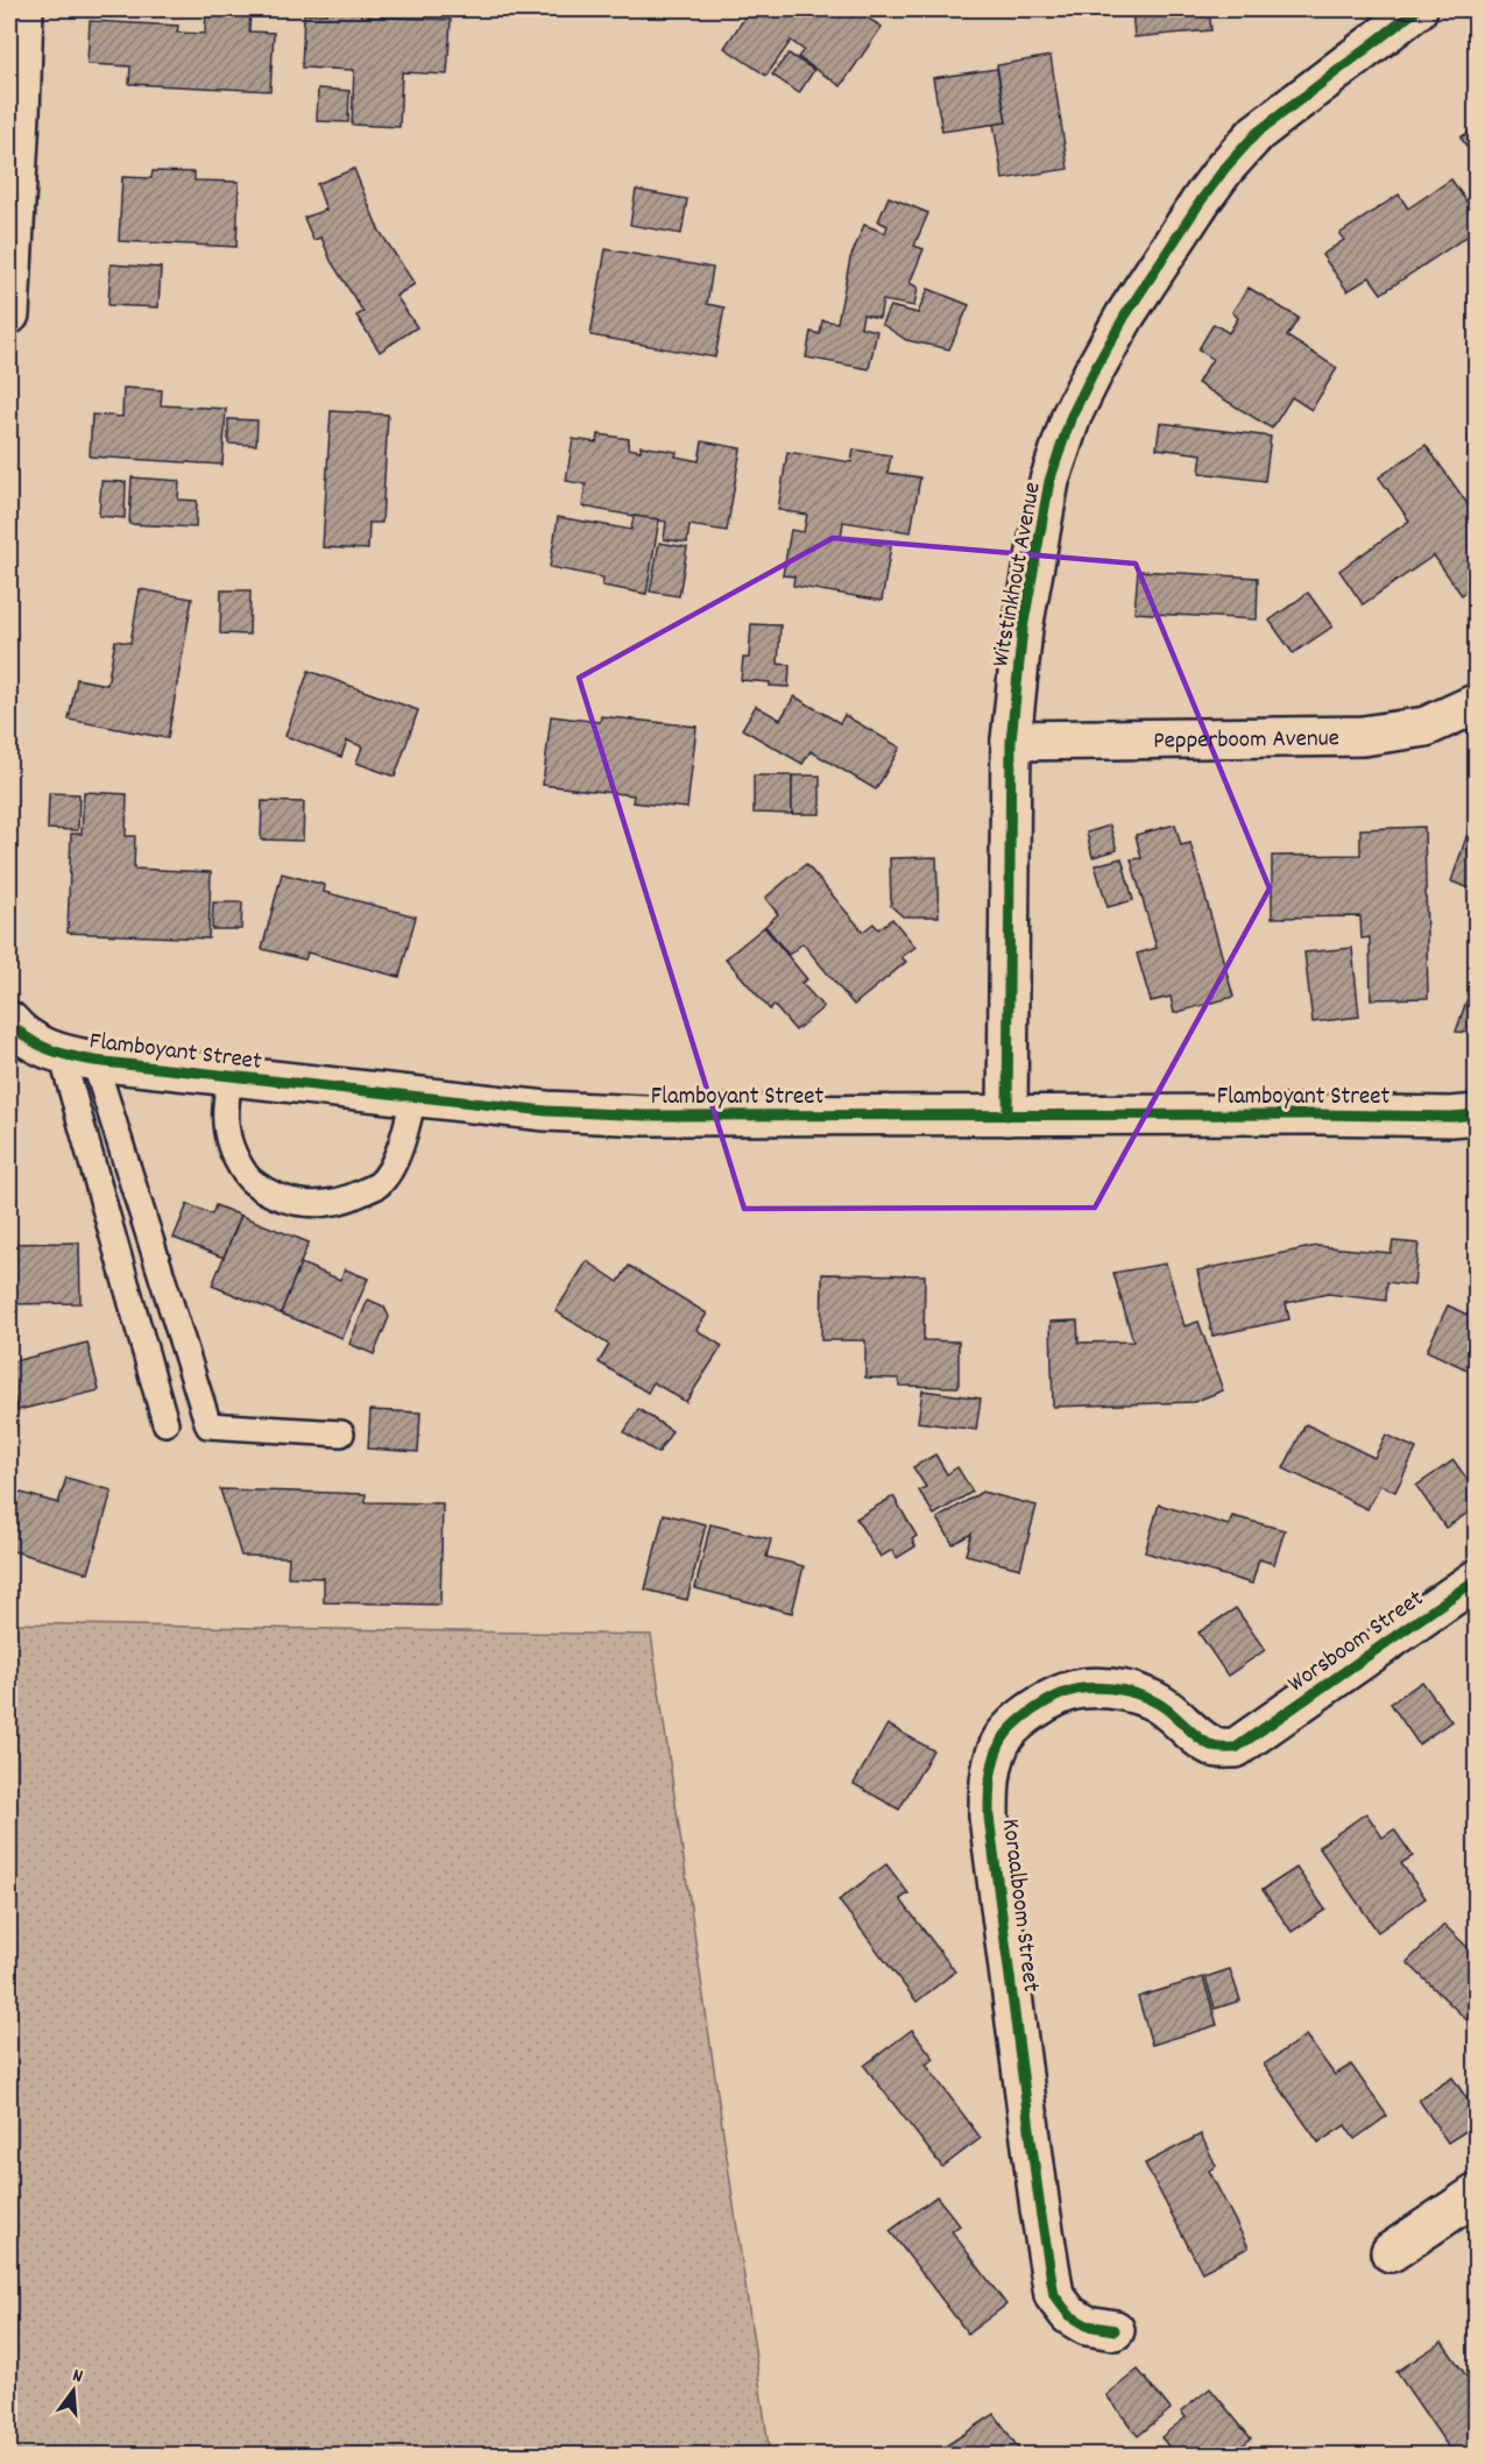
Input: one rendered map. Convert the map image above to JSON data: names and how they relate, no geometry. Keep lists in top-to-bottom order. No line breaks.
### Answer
{"streets":{"street":["Witstinkhout Avenue","Pepperboom Avenue","Flamboyant Street","Worsboom Street","Koraalboom Street"]},"crossings":[["Witstinkhout Avenue","Pepperboom Avenue"],["Witstinkhout Avenue","Flamboyant Street"],["Worsboom Street","Koraalboom Street"]],"north":"top"}
